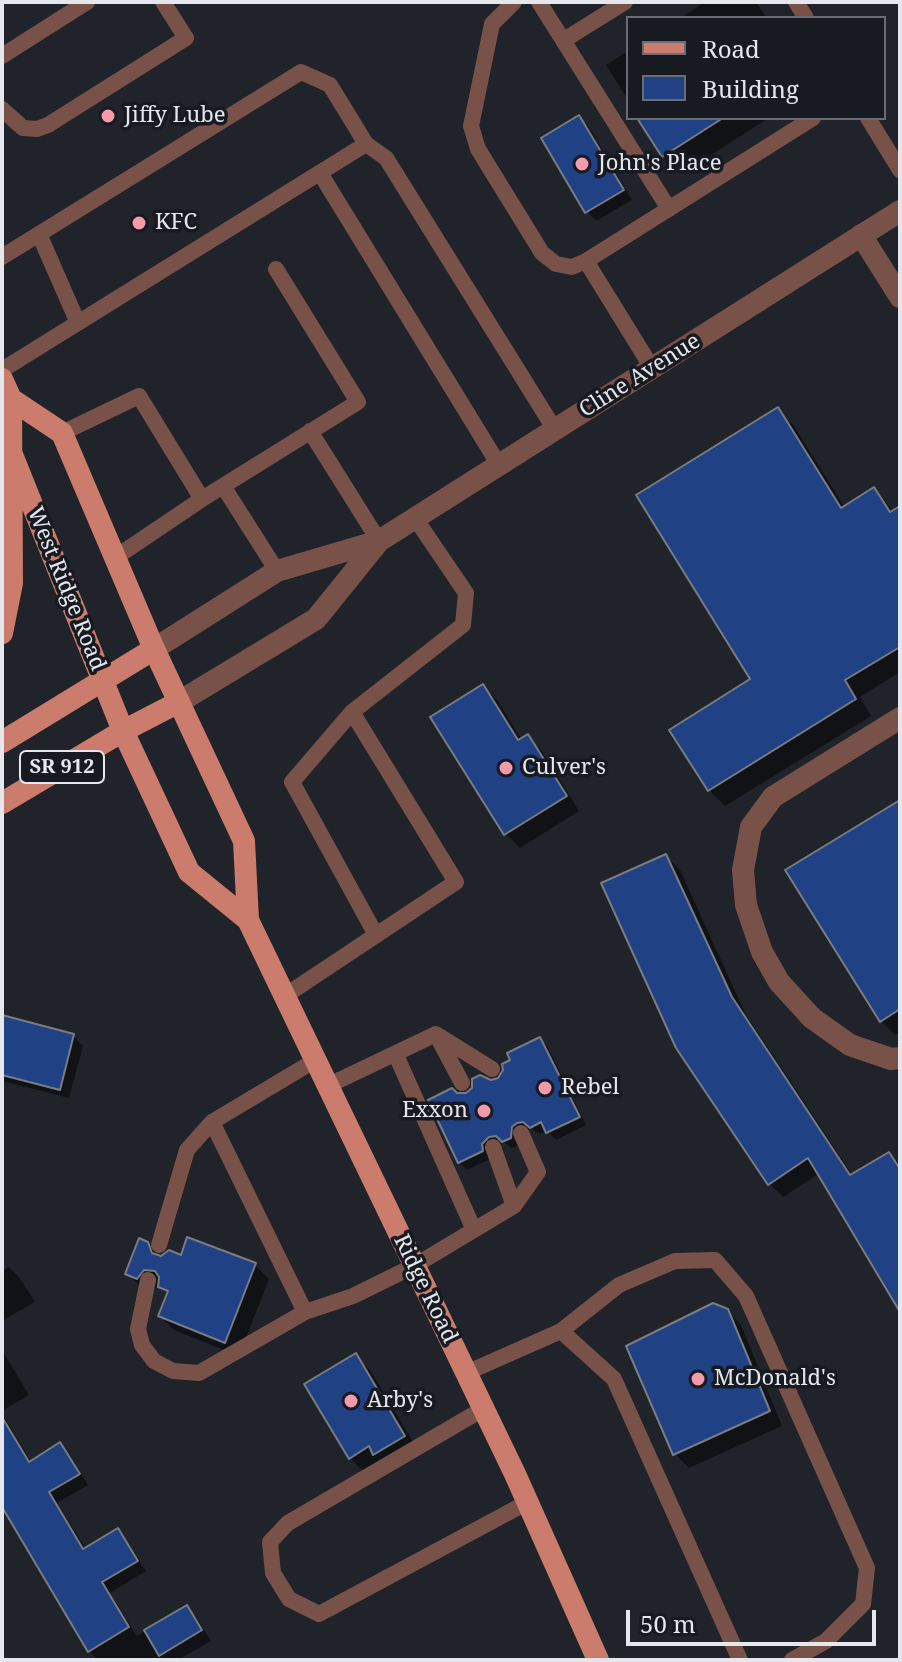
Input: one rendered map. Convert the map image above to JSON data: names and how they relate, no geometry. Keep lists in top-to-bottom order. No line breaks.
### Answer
{"streets":{"main road":["Cline Avenue","West Ridge Road","SR 912","Ridge Road"]},"crossings":[["Cline Avenue","West Ridge Road"],["Cline Avenue","Ridge Road"],["West Ridge Road","Ridge Road"]],"places":["Jiffy Lube","John's Place","KFC","Culver's","Rebel","Exxon","McDonald's","Arby's"],"legend":["Road","Building"],"scale_bar":"50 m"}
